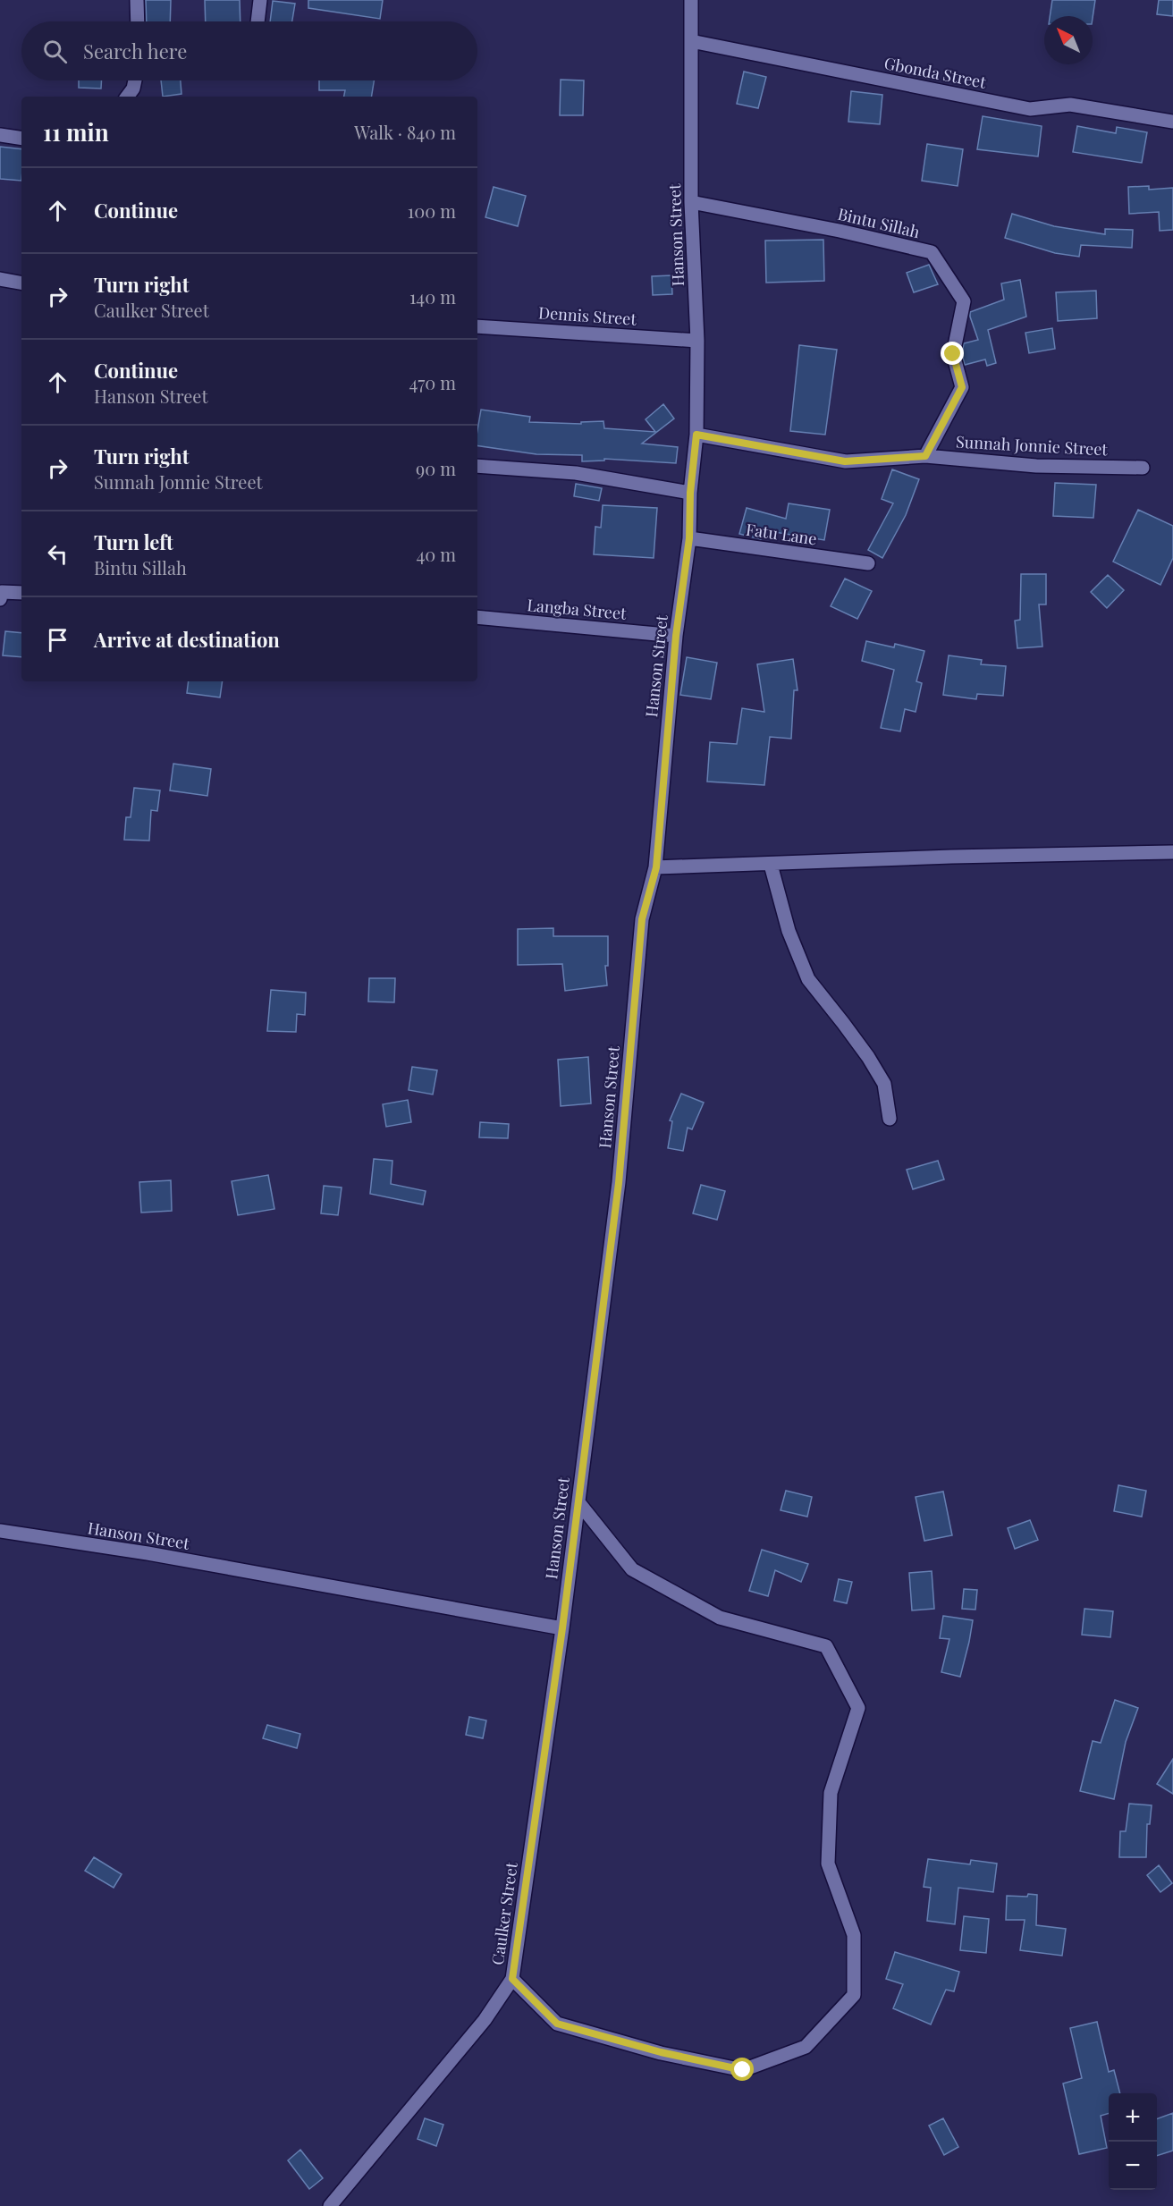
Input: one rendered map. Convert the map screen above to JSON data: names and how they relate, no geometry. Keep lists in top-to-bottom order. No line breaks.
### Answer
{"streets":{"street":["Gbonda Street","Bintu Sillah","Hanson Street","Dennis Street","Sunnah Jonnie Street","Fatu Lane","Langba Street","Caulker Street"]},"crossings":[["Gbonda Street","Hanson Street"],["Bintu Sillah","Hanson Street"],["Bintu Sillah","Sunnah Jonnie Street"],["Hanson Street","Dennis Street"],["Hanson Street","Sunnah Jonnie Street"],["Hanson Street","Fatu Lane"],["Hanson Street","Langba Street"],["Hanson Street","Caulker Street"]],"north":"top left","page":{"search":"Search here","heading":["11 min","Walk · 840 m"],"list":[["Continue","100 m"],["Turn right","Caulker Street","140 m"],["Continue","Hanson Street","470 m"],["Turn right","Sunnah Jonnie Street","90 m"],["Turn left","Bintu Sillah","40 m"],"Arrive at destination"],"map_buttons":["+","−"]}}
